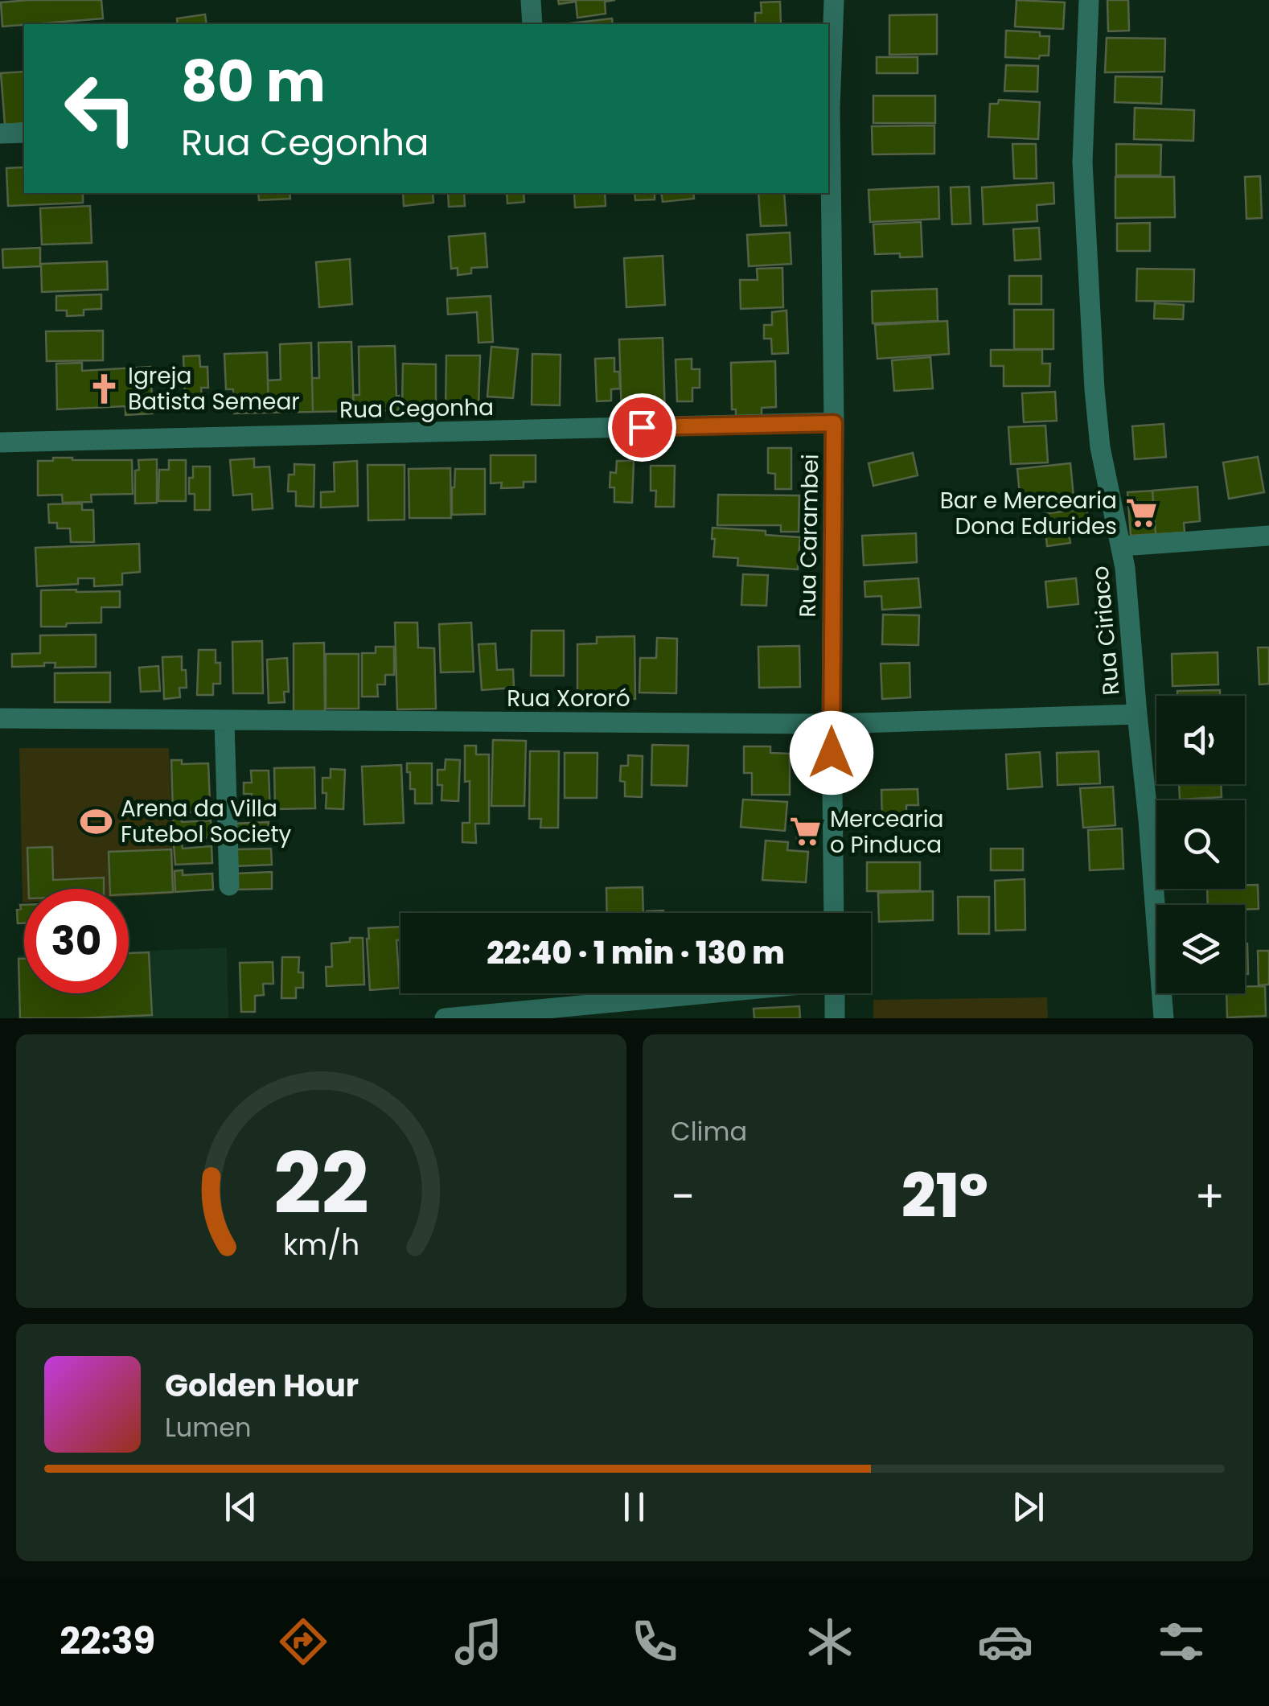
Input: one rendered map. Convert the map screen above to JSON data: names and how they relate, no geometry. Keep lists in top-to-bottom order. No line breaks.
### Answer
{"streets":{"street":["Rua Cegonha","Rua Carambei","Rua Ciriaco","Rua Xororó"]},"crossings":[["Rua Cegonha","Rua Carambei"],["Rua Carambei","Rua Xororó"],["Rua Ciriaco","Rua Xororó"]],"places":{"church":["Igreja Batista Semear"],"supermarket":["Bar e Mercearia Dona Edurides","Mercearia o Pinduca"],"sports":["Arena da Villa Futebol Society"]},"page":{"turn":["80 m","Rua Cegonha"],"limit":"30","trip":"22:40 · 1 min · 130 m","tile":"Clima","heat":["−","21°","+"],"song":["Golden Hour","Lumen"],"tabs":"22:39","gauge":["22","km/h"]}}
